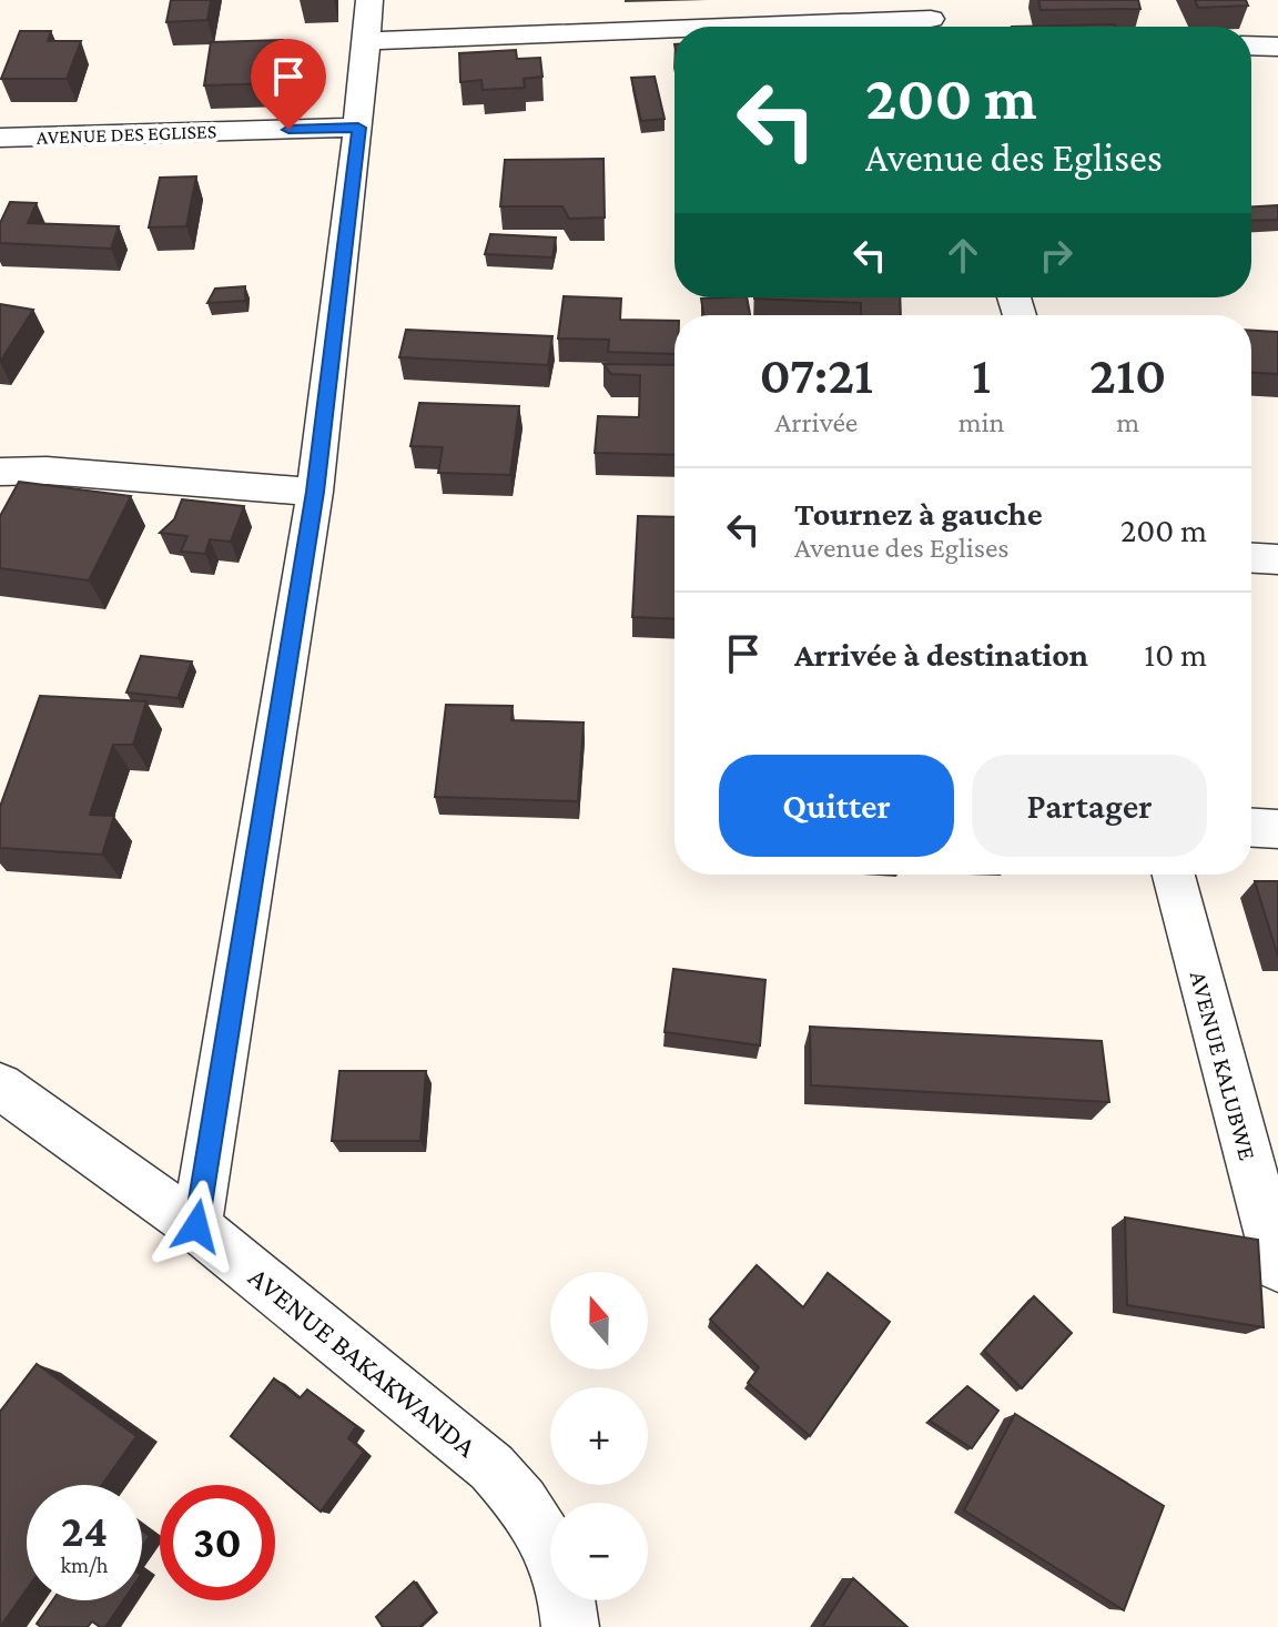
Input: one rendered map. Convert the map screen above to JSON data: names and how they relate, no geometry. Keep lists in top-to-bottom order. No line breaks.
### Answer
{"streets":{"street":["AVENUE DES EGLISES","AVENUE KALUBWE","AVENUE BAKAKWANDA"]},"north":"top","page":{"turn":["200 m","Avenue des Eglises"],"eta":["07:21","Arrivée","1","min","210","m"],"list":[{"name":"Tournez à gauche","note":"Avenue des Eglises","value":"200 m"},{"name":"Arrivée à destination","value":"10 m"}],"buttons":["Quitter","Partager"],"map_buttons":["+","−"],"speed":"24 km/h","limit":"30"}}
